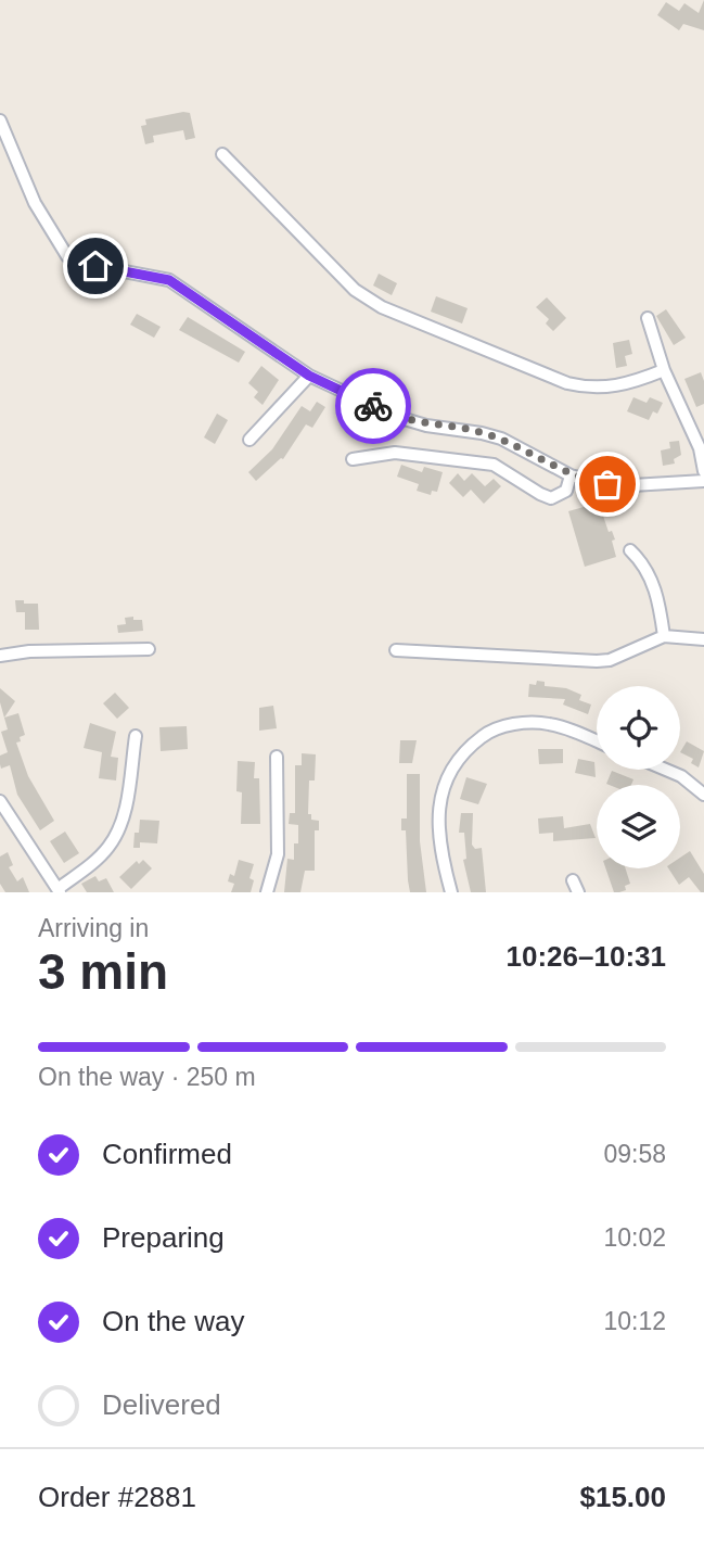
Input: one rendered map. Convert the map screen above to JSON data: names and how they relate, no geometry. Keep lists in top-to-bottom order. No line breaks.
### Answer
{"page":{"heading":["3 min","Arriving in","10:26–10:31"],"panel":["Order #2881","$15.00"],"bar":"On the way · 250 m","list":[["Confirmed","09:58"],["Preparing","10:02"],["On the way","10:12"],"Delivered"]}}
